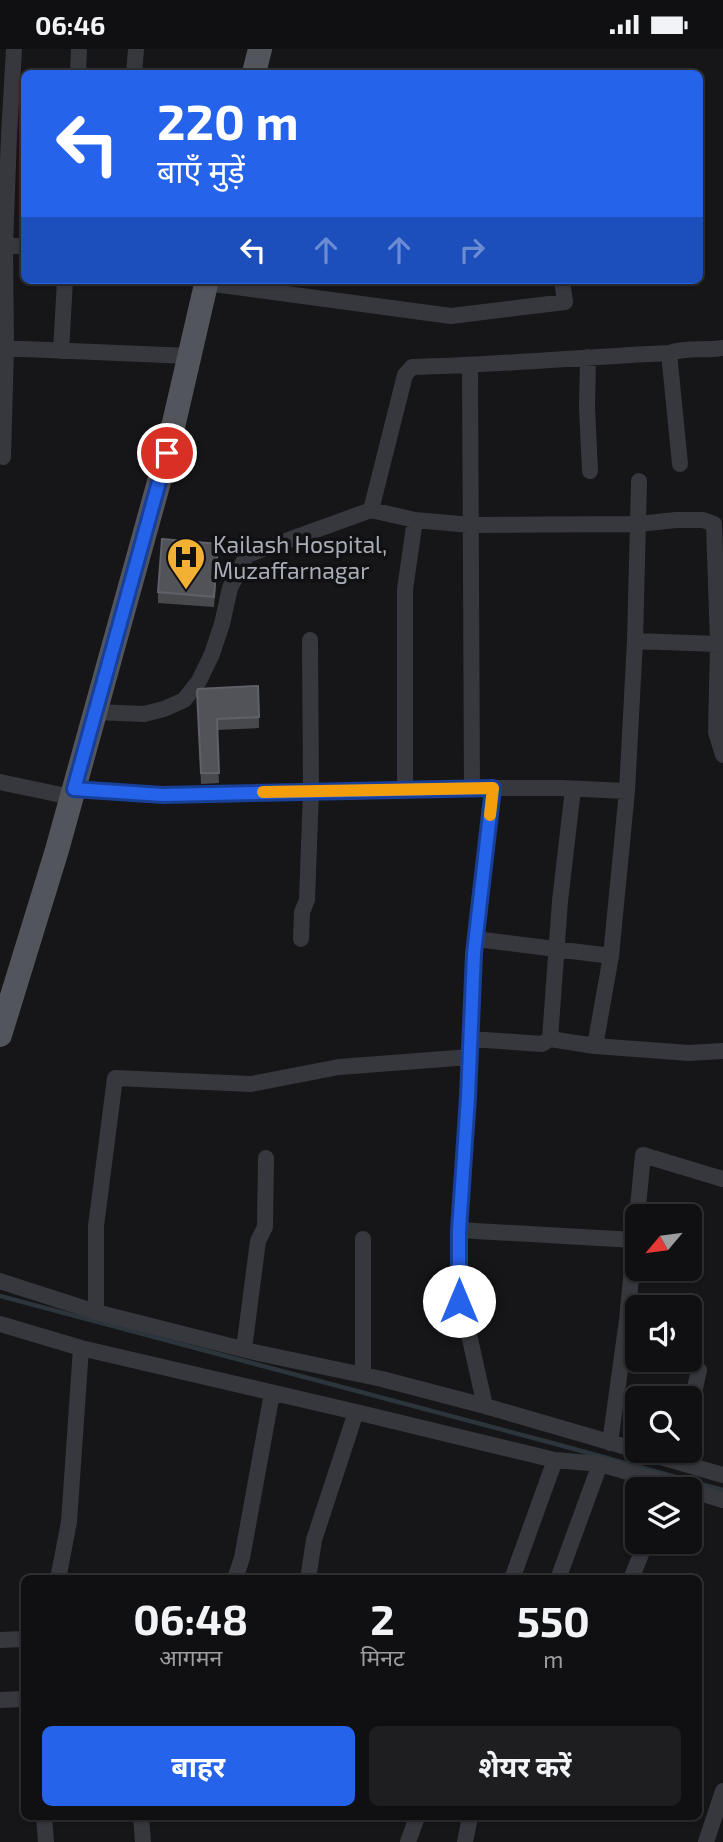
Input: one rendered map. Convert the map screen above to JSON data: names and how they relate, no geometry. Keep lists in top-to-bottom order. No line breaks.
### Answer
{"places":{"hospital":["Kailash Hospital, Muzaffarnagar"]},"north":"bottom left","page":{"status":"06:46","turn":["220 m","बाएँ मुड़ें"],"eta":["06:48","आगमन","2","मिनट","550","m"],"buttons":["बाहर","शेयर करें"]}}
